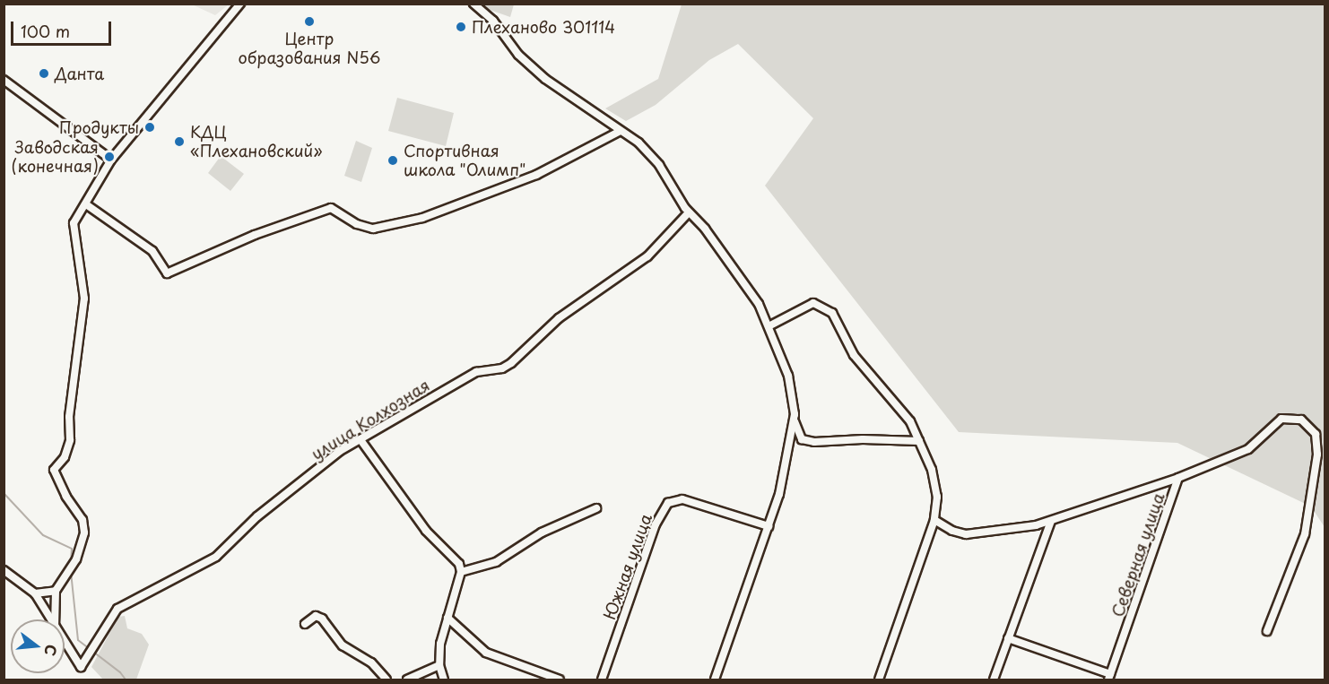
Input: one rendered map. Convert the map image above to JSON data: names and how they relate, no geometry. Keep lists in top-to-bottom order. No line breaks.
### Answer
{"streets":{"street":["улица Колхозная","Северная улица","Южная улица"]},"places":["Центр образования N56","Плеханово 301114","Данта","Продукты","КДЦ «Плехановский»","Заводская (конечная)","Спортивная школа \"Олимп\""],"scale_bar":"100 m","north":"right"}
